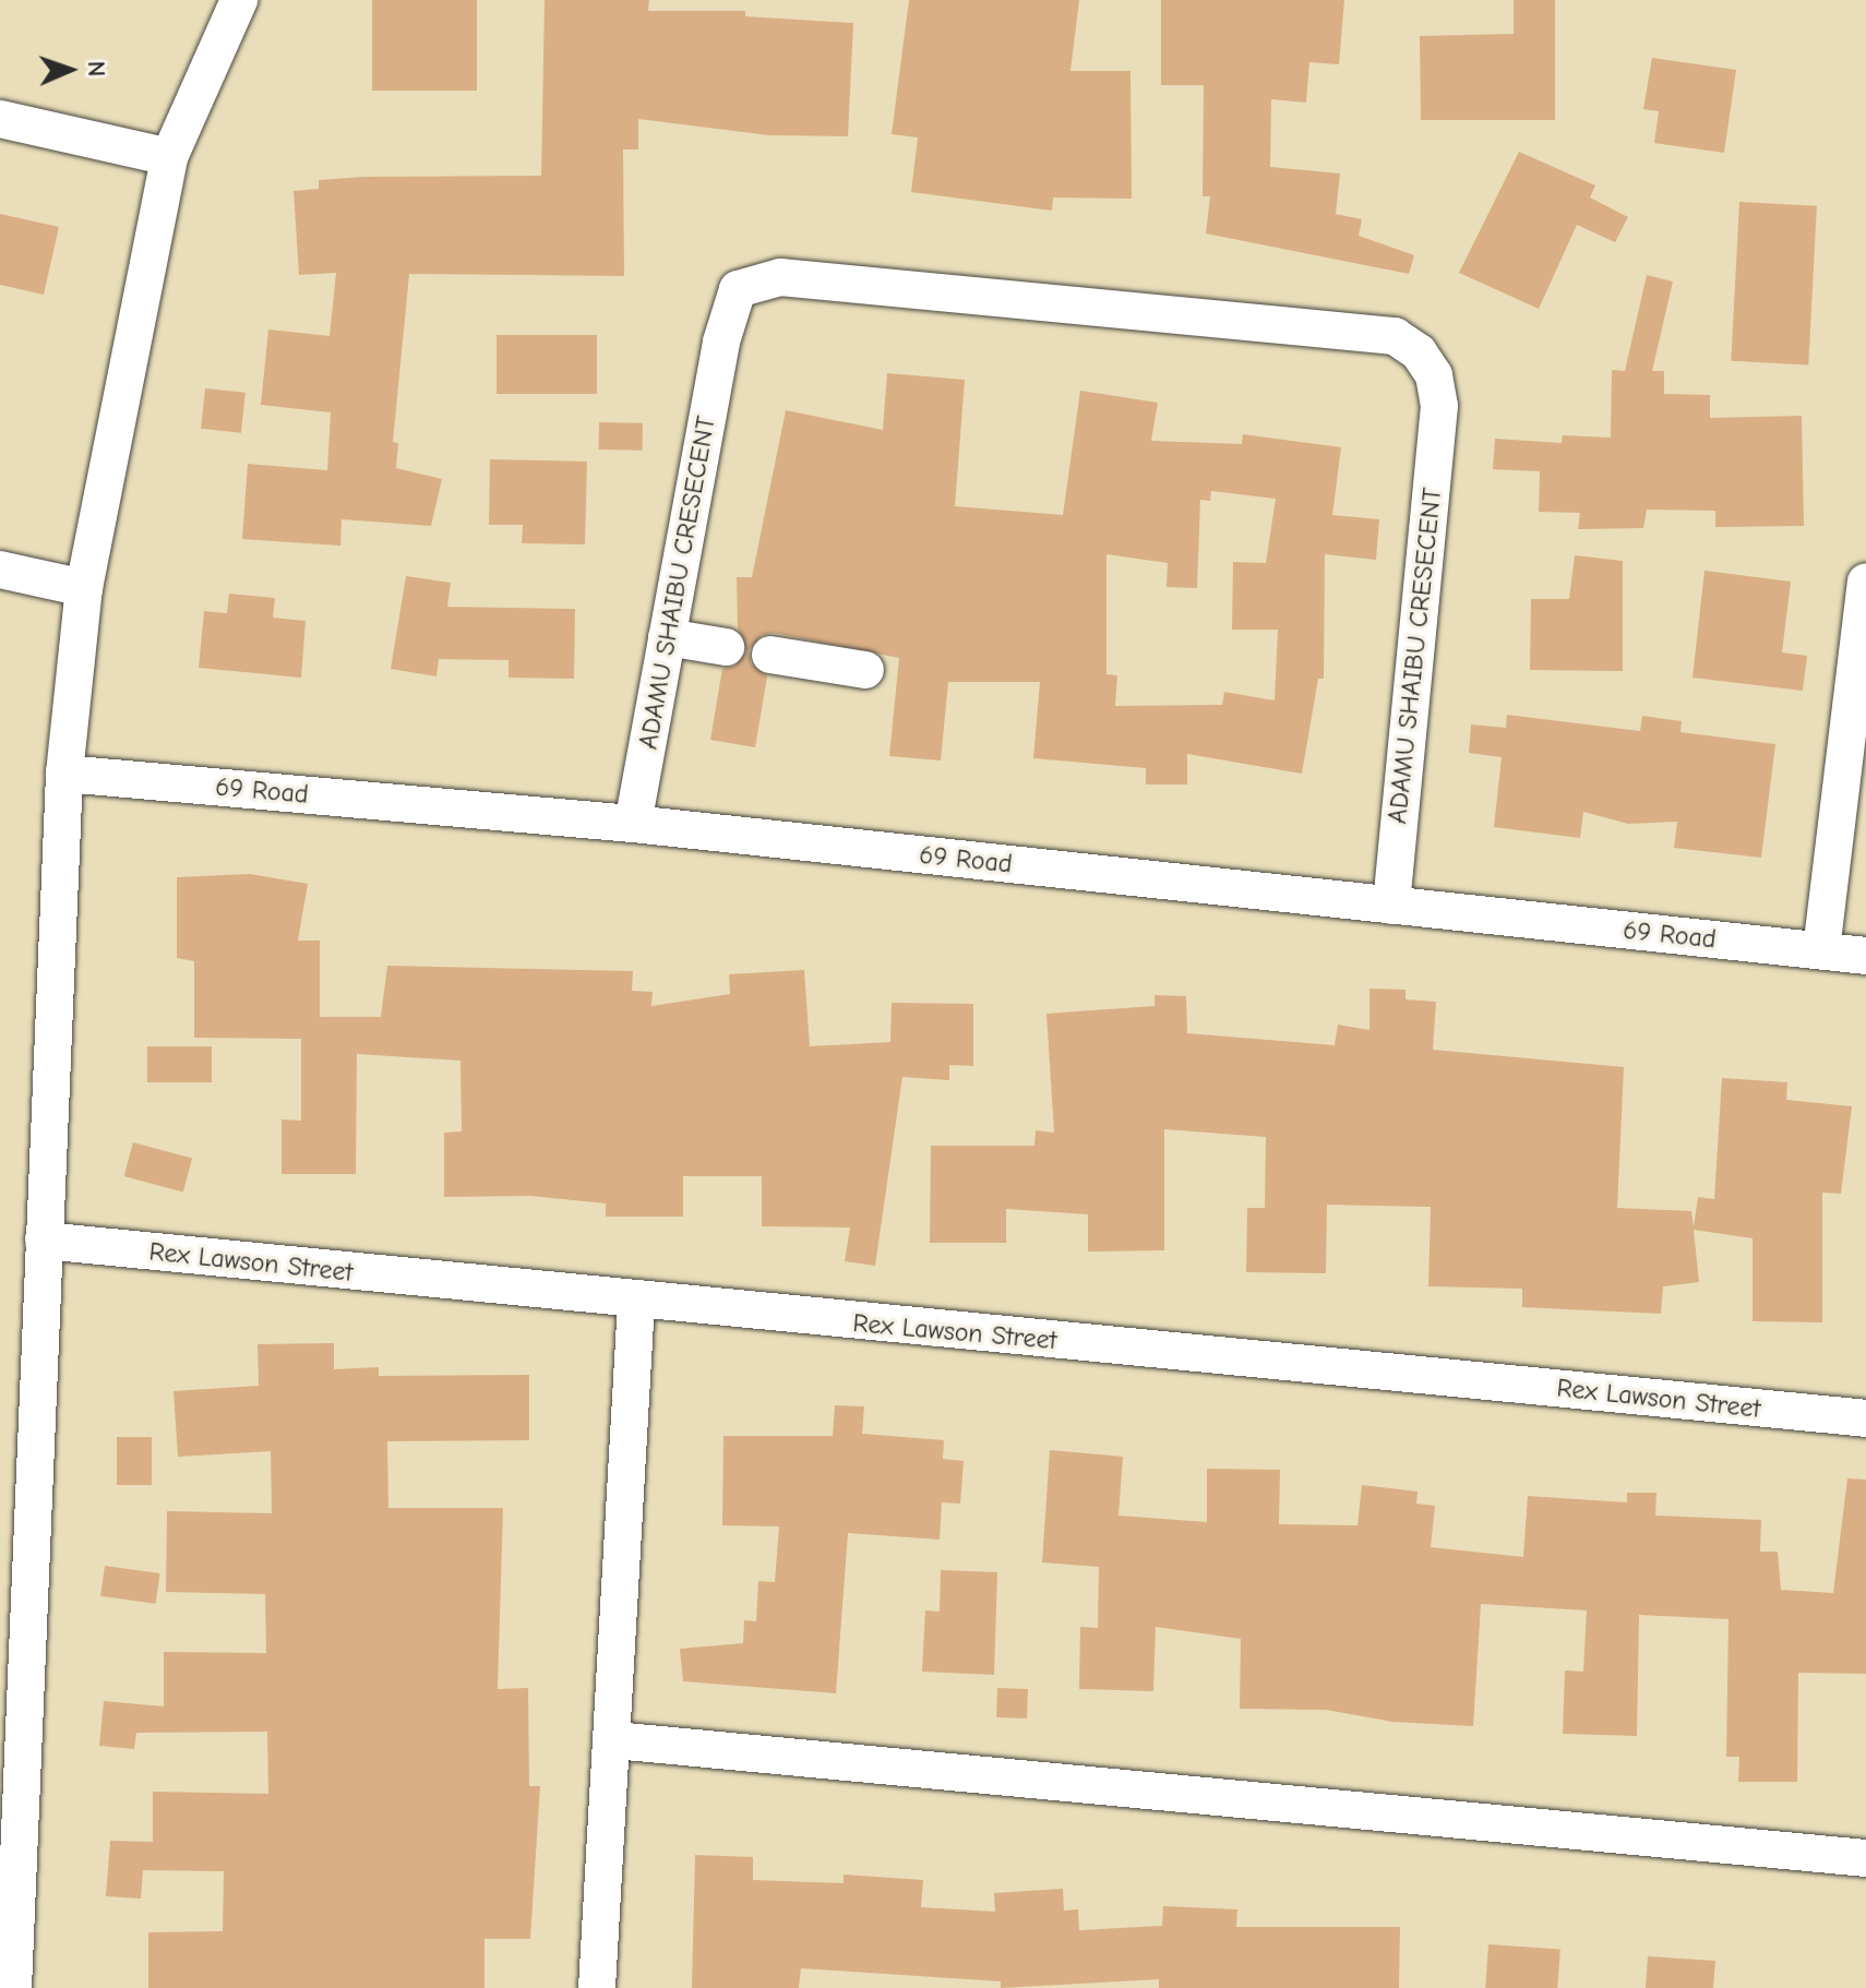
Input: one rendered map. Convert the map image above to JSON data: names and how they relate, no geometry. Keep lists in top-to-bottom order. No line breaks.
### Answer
{"streets":{"street":["ADAMU SHAIBU CRESECENT","69 Road","Rex Lawson Street"]},"crossings":[["ADAMU SHAIBU CRESECENT","69 Road"]],"north":"right"}
